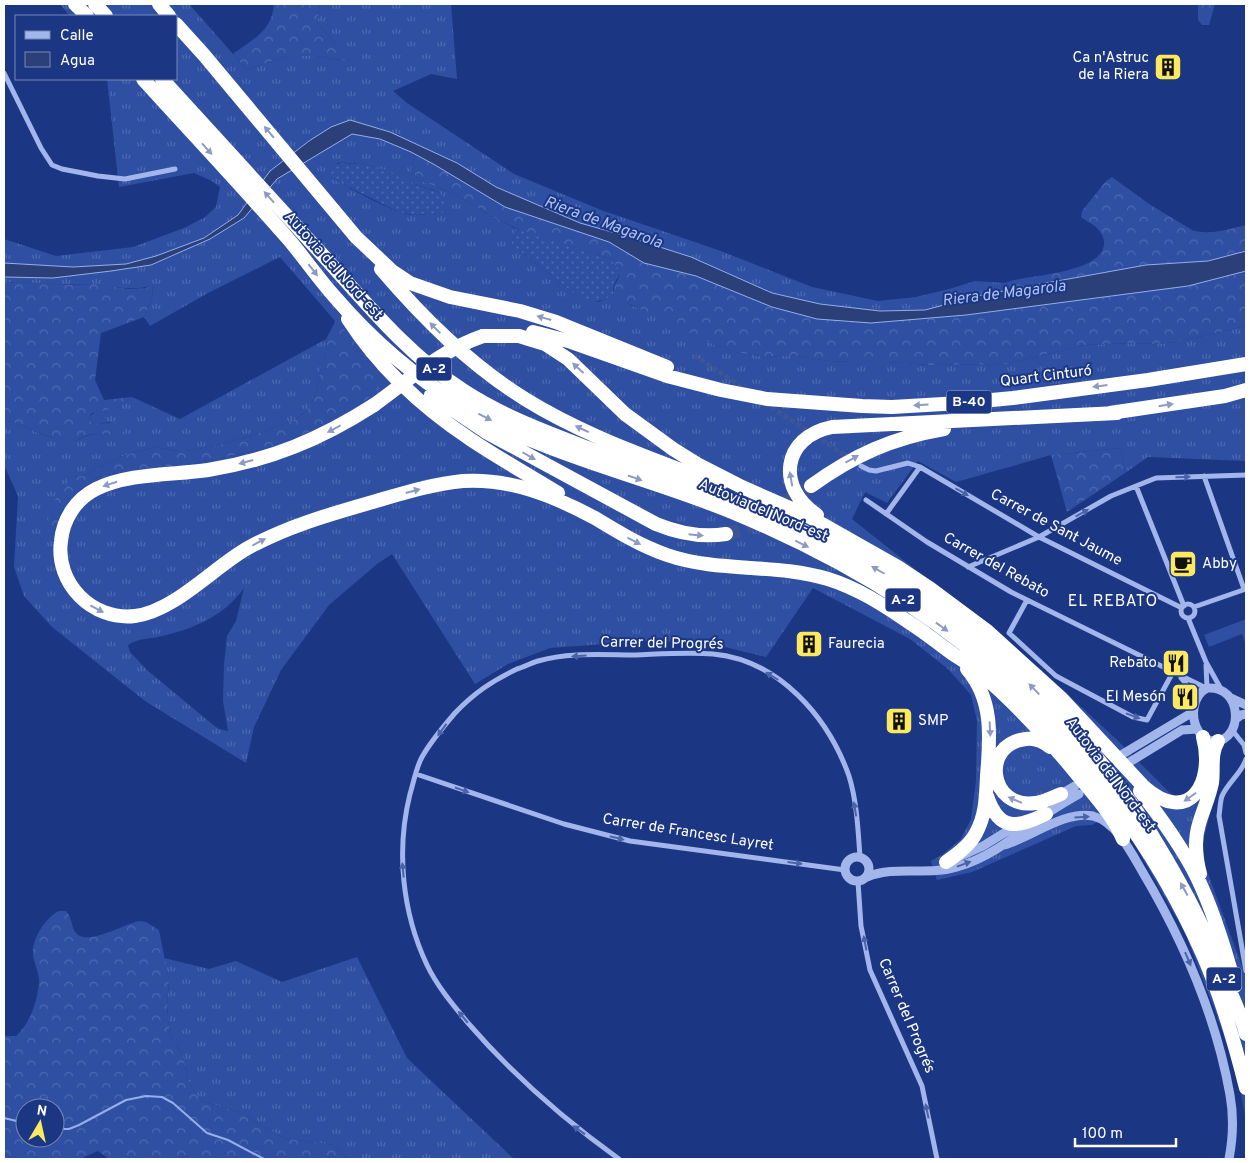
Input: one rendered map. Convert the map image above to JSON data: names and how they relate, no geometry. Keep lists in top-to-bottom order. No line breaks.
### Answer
{"streets":{"highway":["Autovia del Nord-est","A-2","Quart Cinturó","B-40"],"street":["Carrer de Sant Jaume","Carrer del Rebato","Carrer del Progrés","Carrer de Francesc Layret"]},"crossings":[["Carrer del Progrés","Carrer de Francesc Layret"]],"one_way":["Carrer de Sant Jaume","Carrer de Francesc Layret"],"districts":["EL REBATO"],"water":["Riera de Magarola"],"places":{"building":["Ca n'Astruc de la Riera","Faurecia","SMP"],"cafe":["Abby"],"restaurant":["Rebato","El Mesón"]},"legend":["Calle","Agua"],"scale_bar":"100 m","north":"top"}
